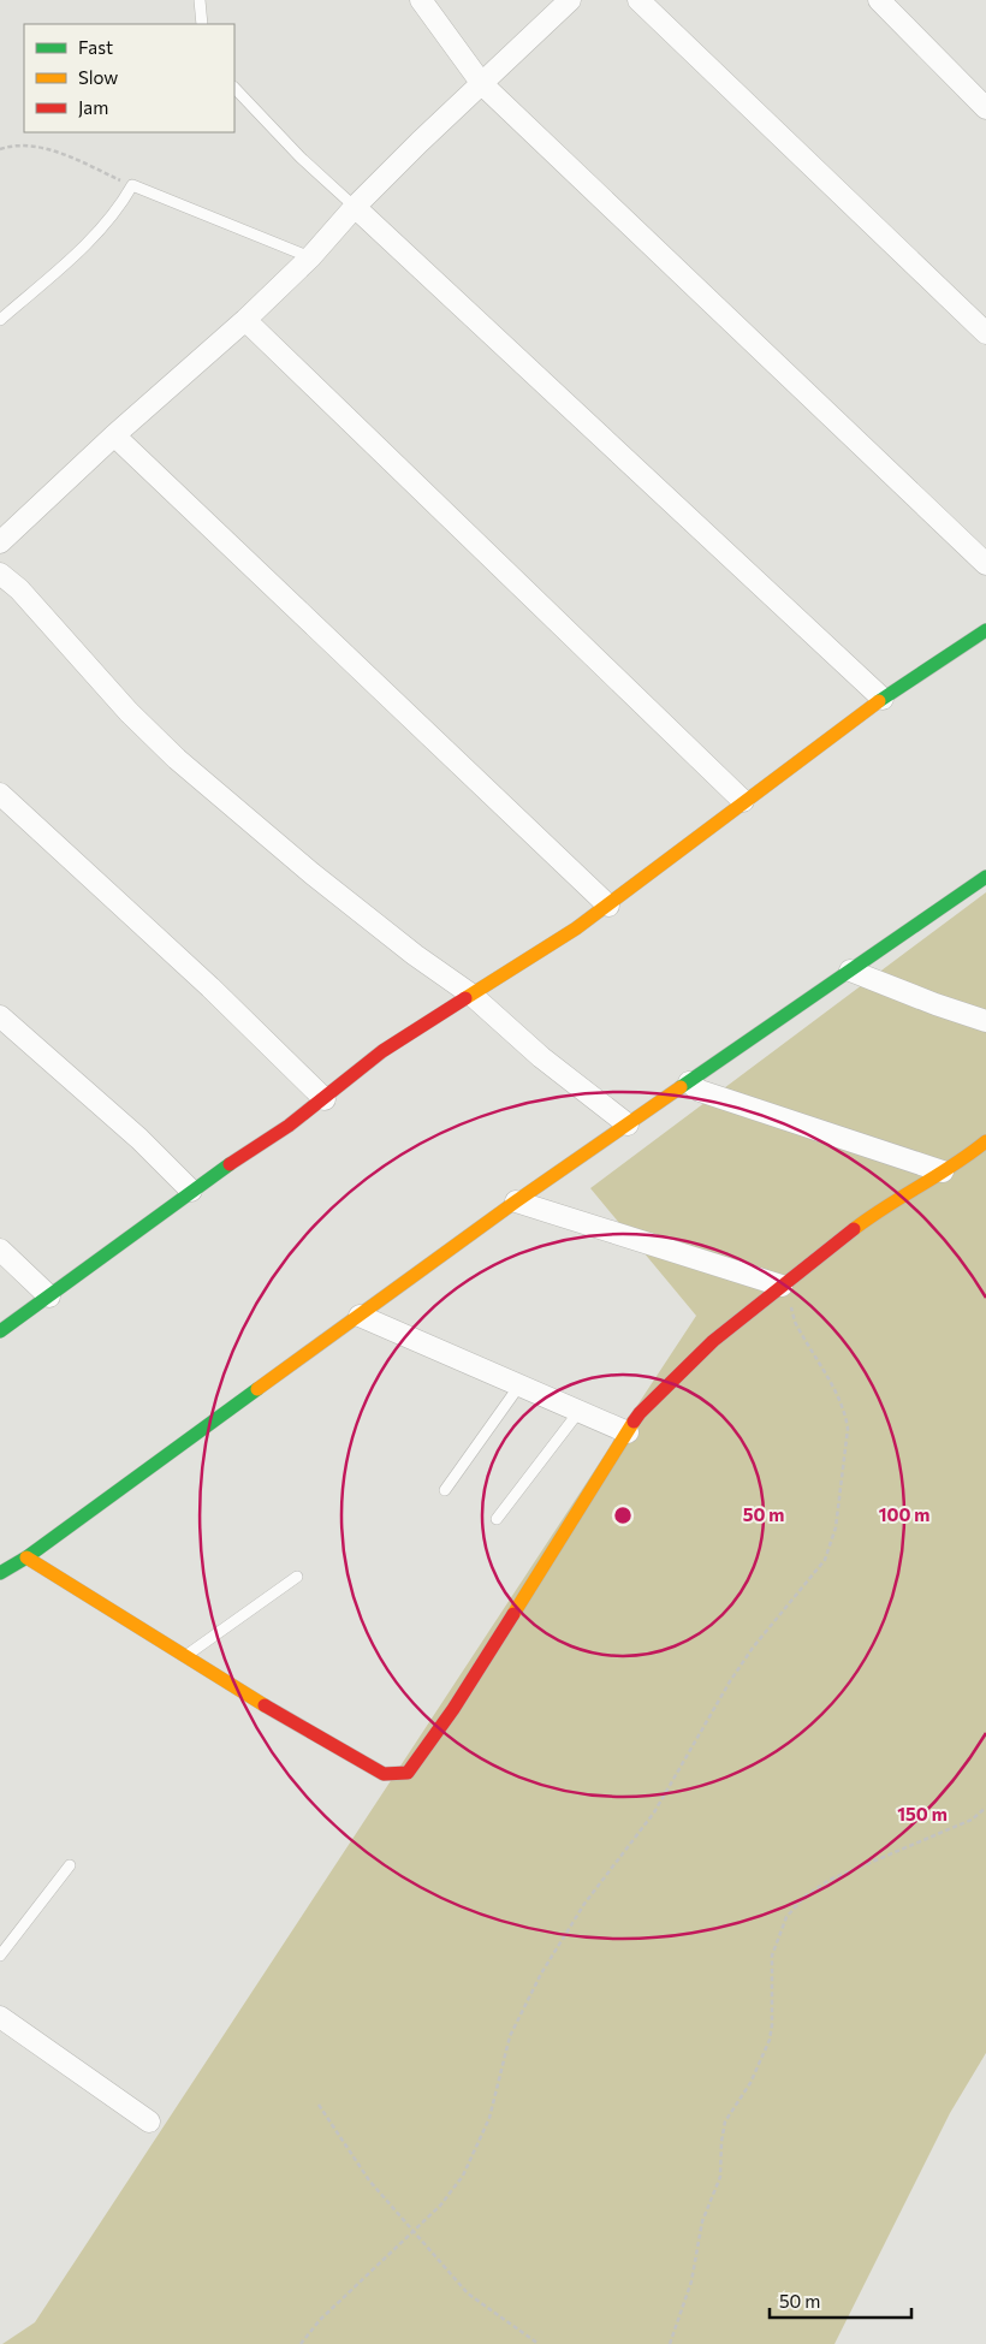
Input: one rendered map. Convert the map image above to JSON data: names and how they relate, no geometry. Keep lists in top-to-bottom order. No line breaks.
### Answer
{"legend":["Fast","Slow","Jam"],"scale_bar":"50 m","rings":["50 m","100 m","150 m"]}
